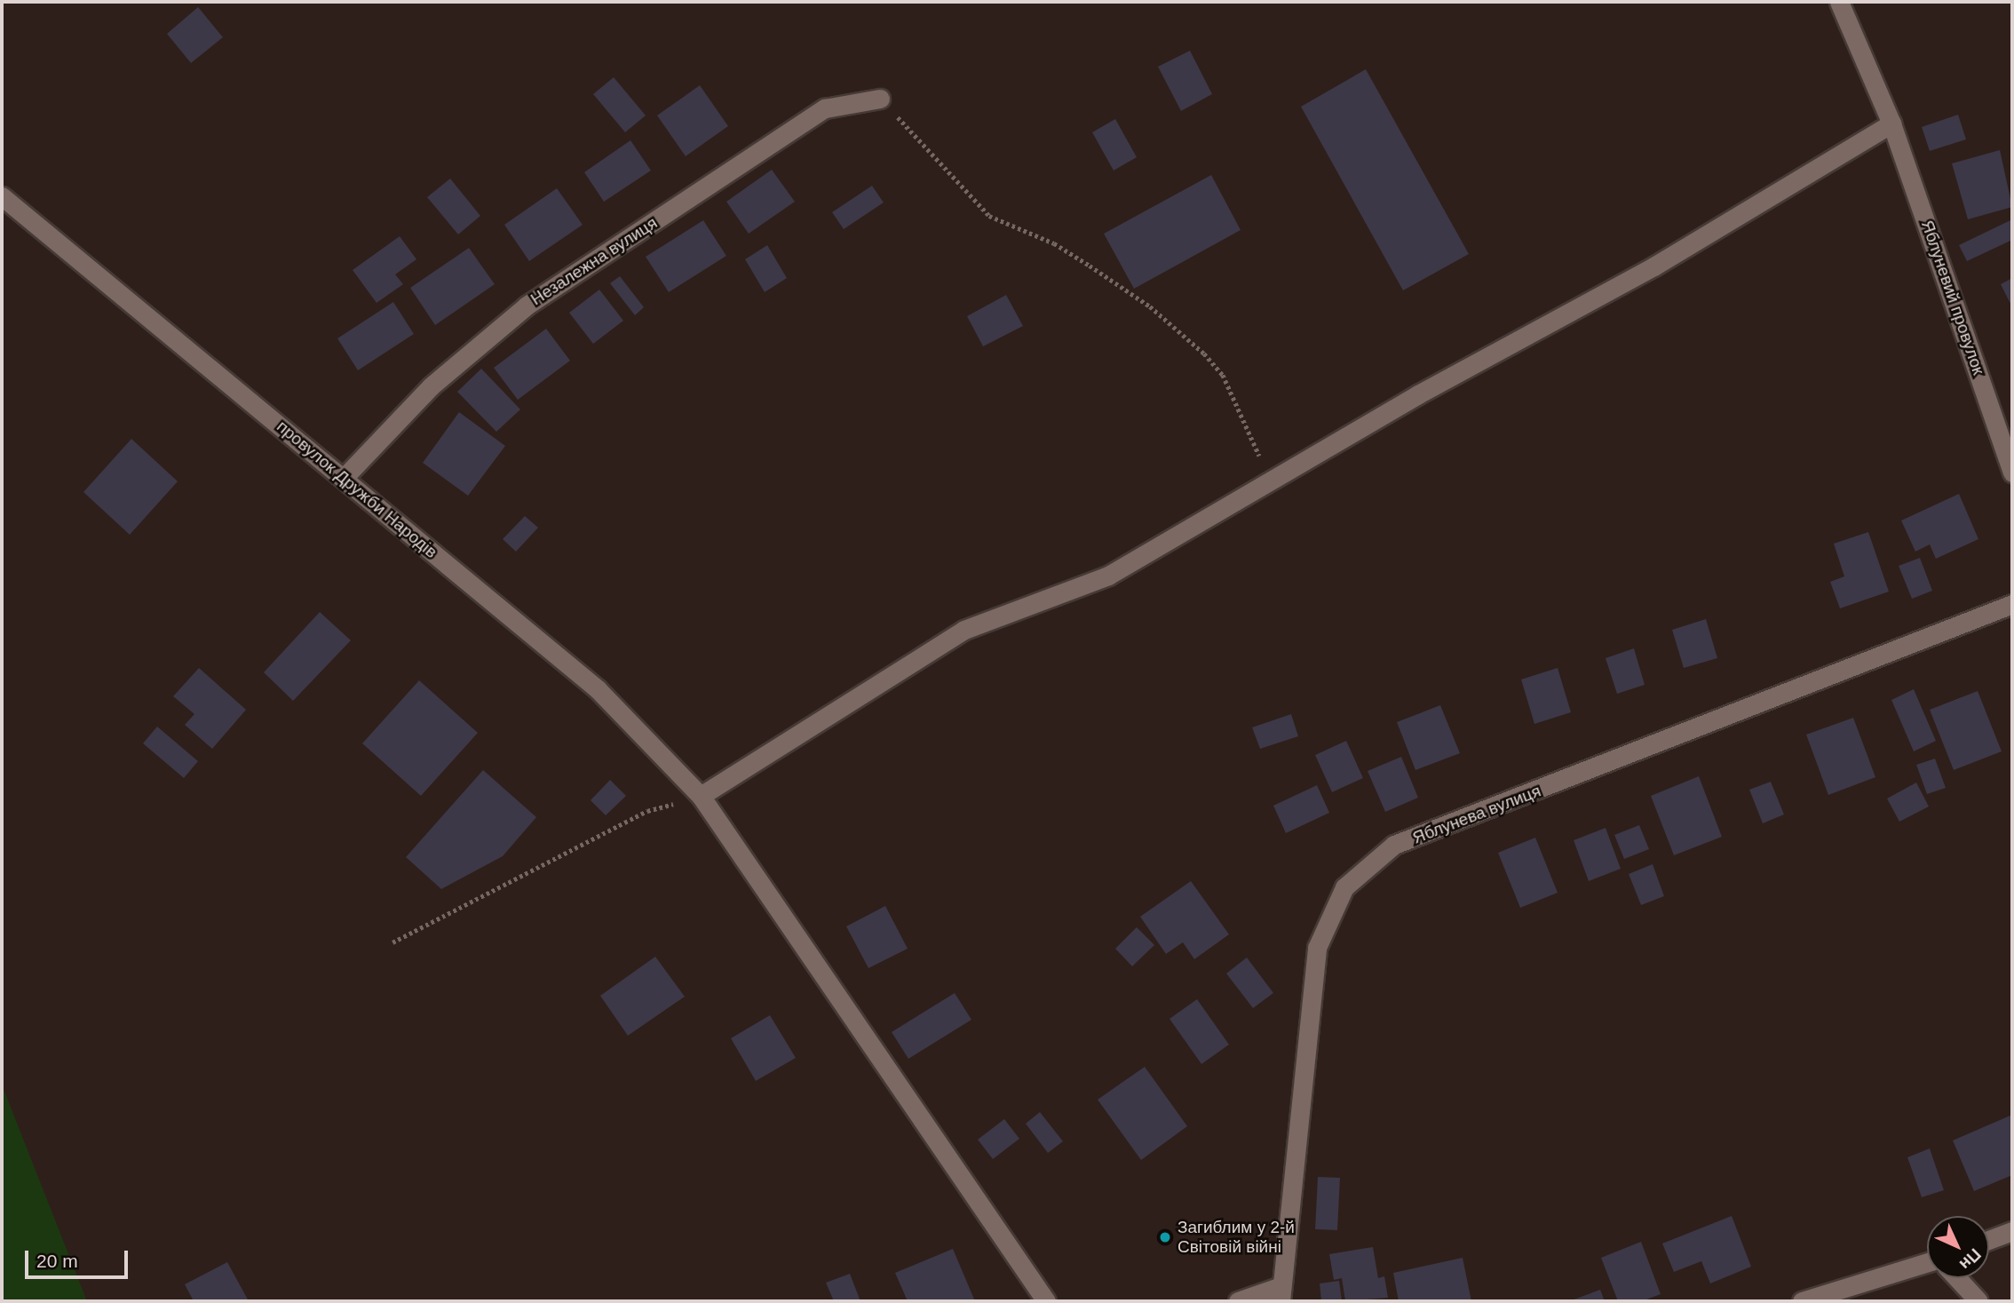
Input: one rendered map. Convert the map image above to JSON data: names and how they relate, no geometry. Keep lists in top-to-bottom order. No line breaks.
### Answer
{"streets":{"street":["Незалежна вулиця","Яблуневий провулок","провулок Дружби Народів","Яблунева вулиця"]},"crossings":[["Незалежна вулиця","провулок Дружби Народів"]],"places":["Загиблим у 2-й Світовій війні"],"scale_bar":"20 m","north":"bottom right"}
